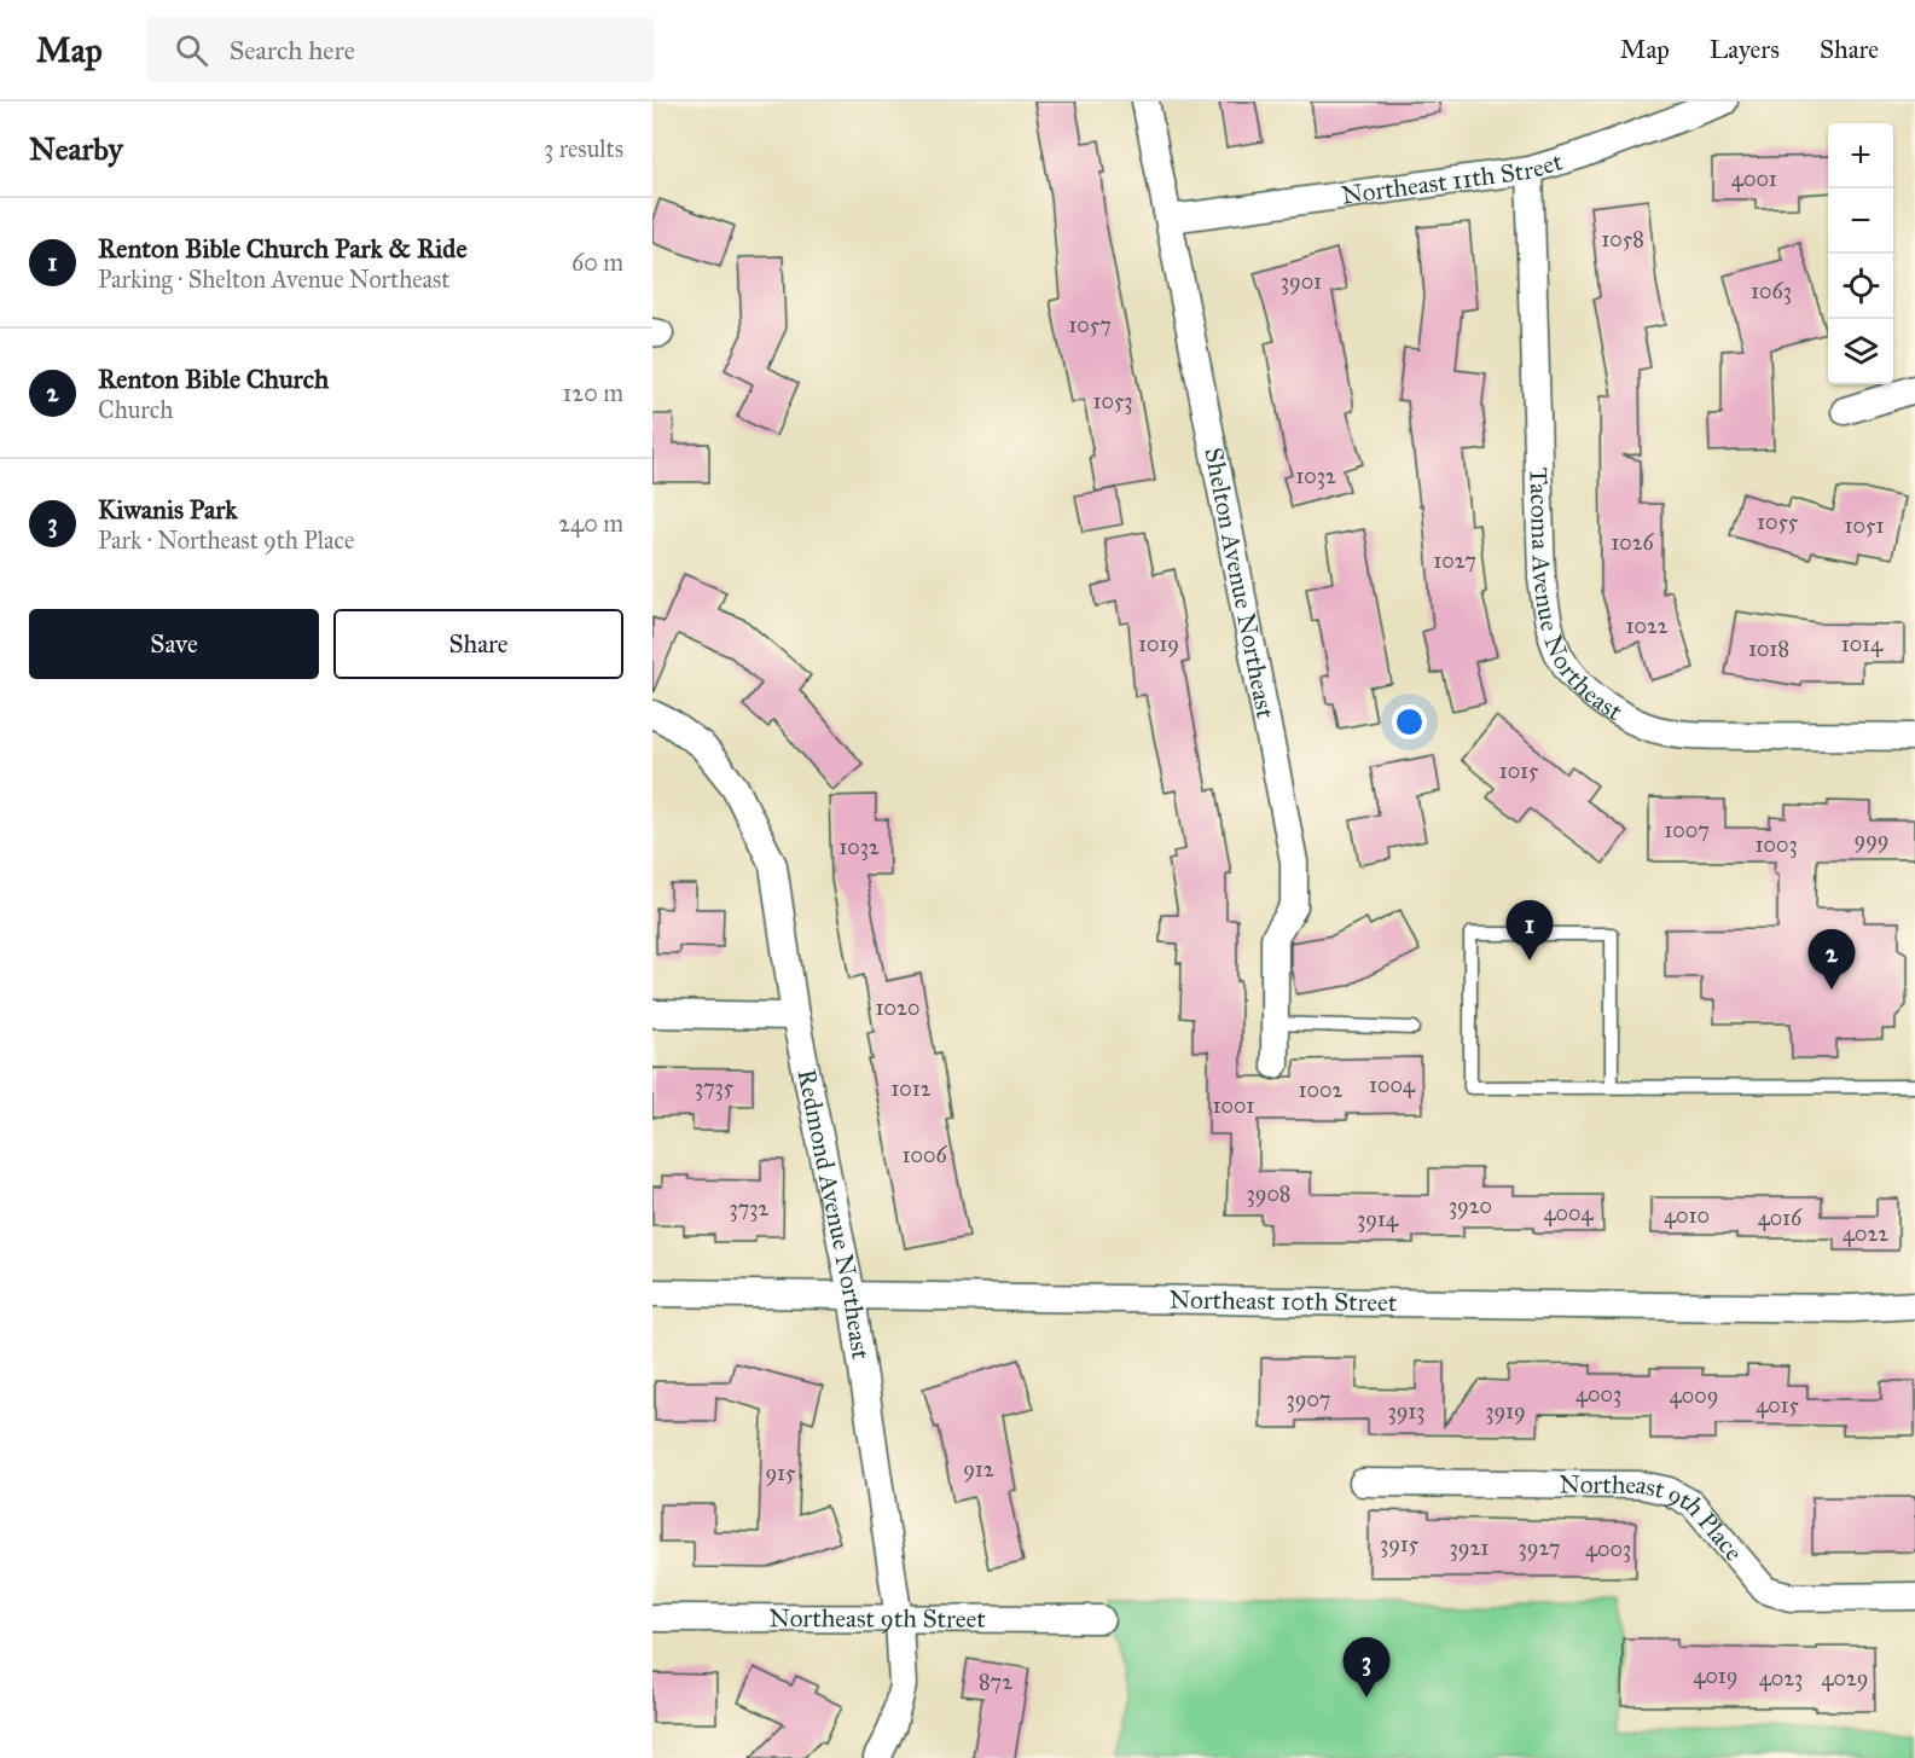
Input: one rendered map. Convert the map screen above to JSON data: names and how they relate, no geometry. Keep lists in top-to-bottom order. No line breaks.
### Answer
{"streets":{"street":["Northeast 11th Street","Shelton Avenue Northeast","Tacoma Avenue Northeast","Redmond Avenue Northeast","Northeast 10th Street","Northeast 9th Place","Northeast 9th Street"]},"crossings":[["Northeast 11th Street","Shelton Avenue Northeast"],["Northeast 11th Street","Tacoma Avenue Northeast"],["Redmond Avenue Northeast","Northeast 10th Street"],["Redmond Avenue Northeast","Northeast 9th Street"]],"house_numbers":["4001","1058","3901","1063","1057","1053","1032","1055","1051","1026","1027","1022","1019","1014","1018","1015","1007","999","1003","1032","1020","1004","3735","1012","1002","1001","1006","3908","3920","3732","4004","4010","4016","3914","4022","4003","4009","3907","4015","3913","3919","912","915","3915","3921","3927","4003","4019","4023","4029","872"],"page":{"header":"Map","search":"Search here","nav":["Map","Layers","Share"],"heading":["Nearby","3 results"],"map_buttons":["+","−"],"list":[{"mark":"1","name":"Renton Bible Church Park & Ride","note":"Parking · Shelton Avenue Northeast","value":"60 m"},{"mark":"2","name":"Renton Bible Church","note":"Church","value":"120 m"},{"mark":"3","name":"Kiwanis Park","note":"Park · Northeast 9th Place","value":"240 m"}],"buttons":["Save","Share"],"pins":["1","2","3"]}}
